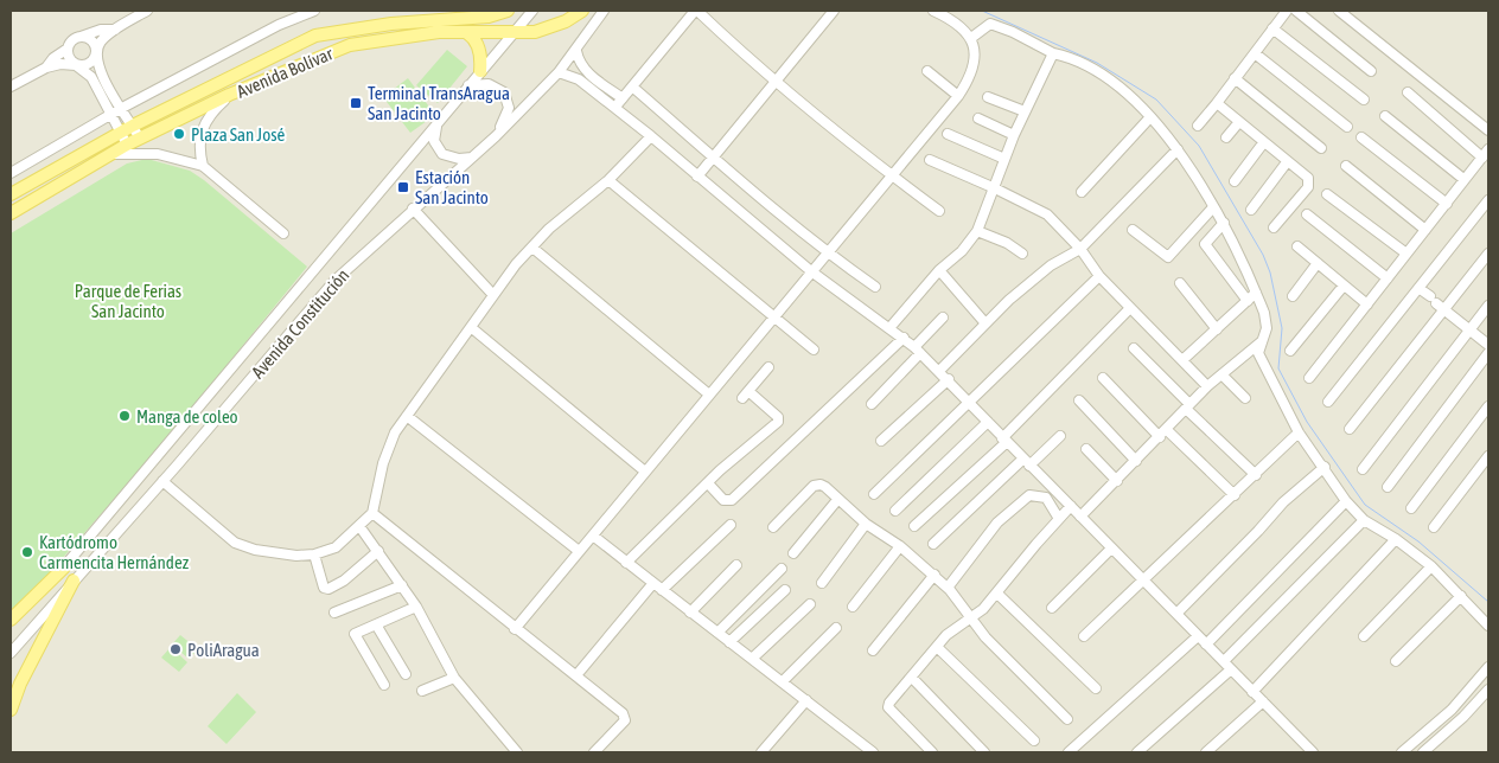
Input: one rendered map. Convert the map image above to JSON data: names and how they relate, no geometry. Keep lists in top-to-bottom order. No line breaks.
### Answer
{"streets":{"main road":["Avenida Bolívar"],"street":["Avenida Constitución"]},"crossings":[["Avenida Bolívar","Avenida Constitución"]],"parks":["Parque de Ferias San Jacinto"],"places":{"transit":["Terminal TransAragua San Jacinto","Estación San Jacinto"],"other":["Plaza San José","Manga de coleo","Kartódromo Carmencita Hernández","PoliAragua"]}}
